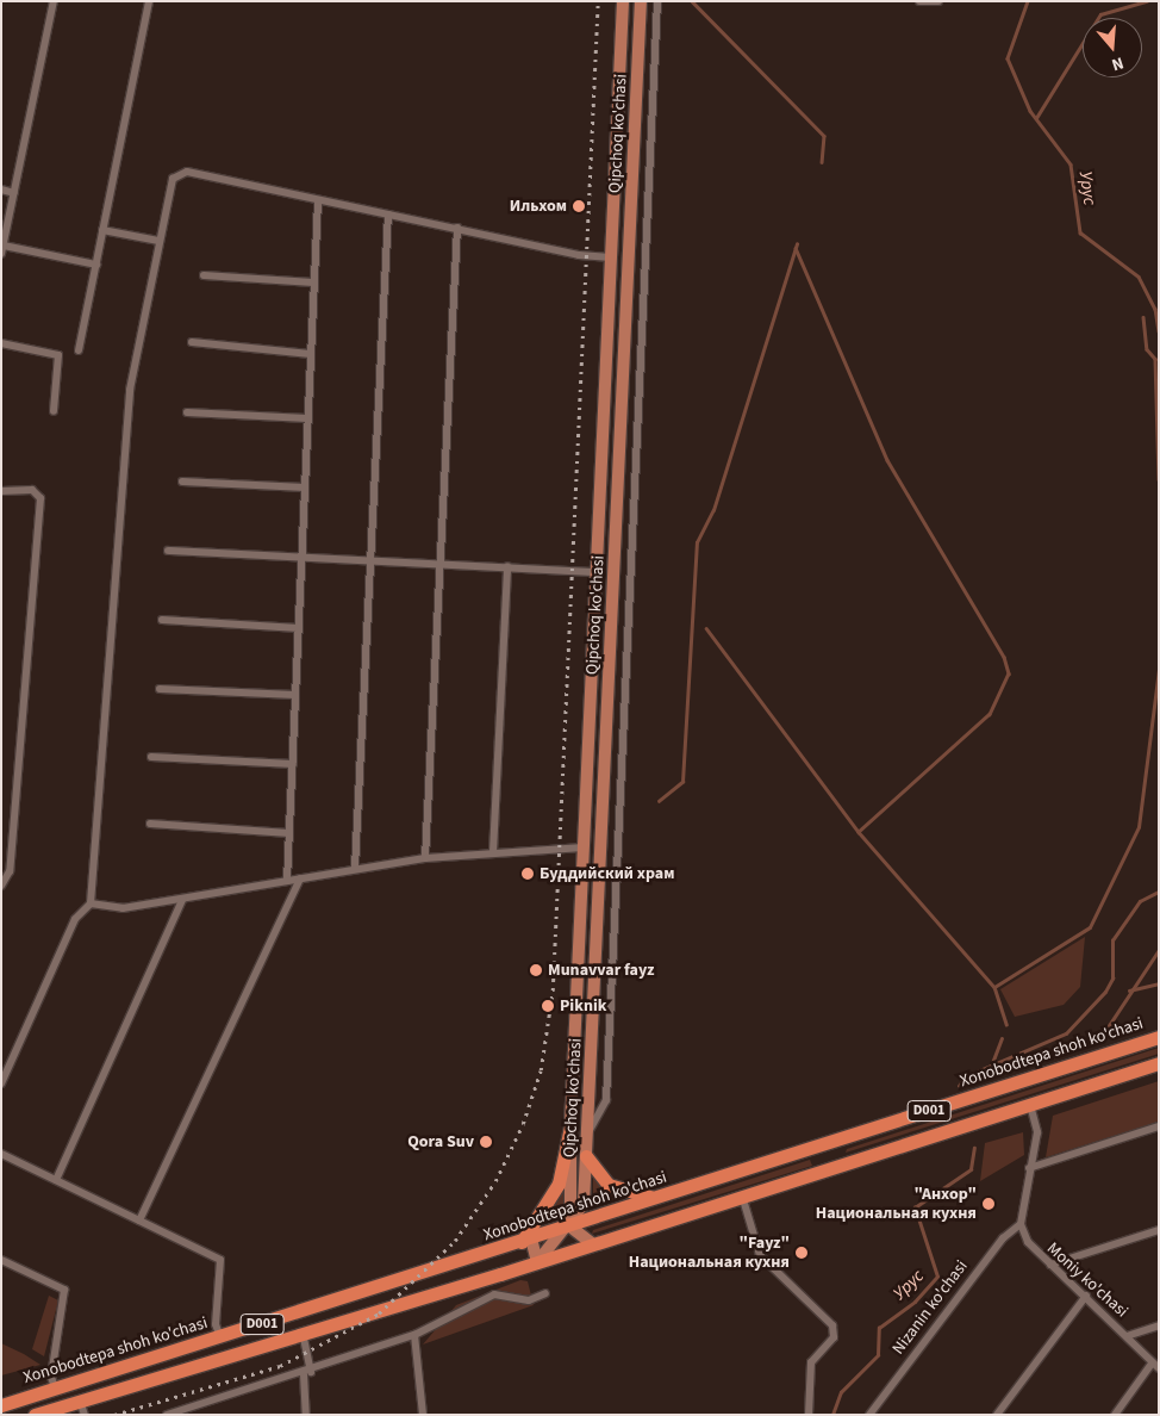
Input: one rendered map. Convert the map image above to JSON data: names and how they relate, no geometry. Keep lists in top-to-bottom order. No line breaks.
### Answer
{"streets":{"highway":["Xonobodtepa shoh ko'chasi","D001"],"main road":["Qipchoq ko'chasi"],"street":["Moniy ko'chasi","Nizanin ko'chasi"]},"crossings":[["Qipchoq ko'chasi","Xonobodtepa shoh ko'chasi"],["Qipchoq ko'chasi","D001"],["Moniy ko'chasi","Nizanin ko'chasi"]],"water":["Урус"],"places":["Ильхом","Буддийский храм","Munavvar fayz","Piknik","Qora Suv","\"Анхор\" Национальная кухня","\"Fayz\" Национальная кухня"],"north":"bottom"}
